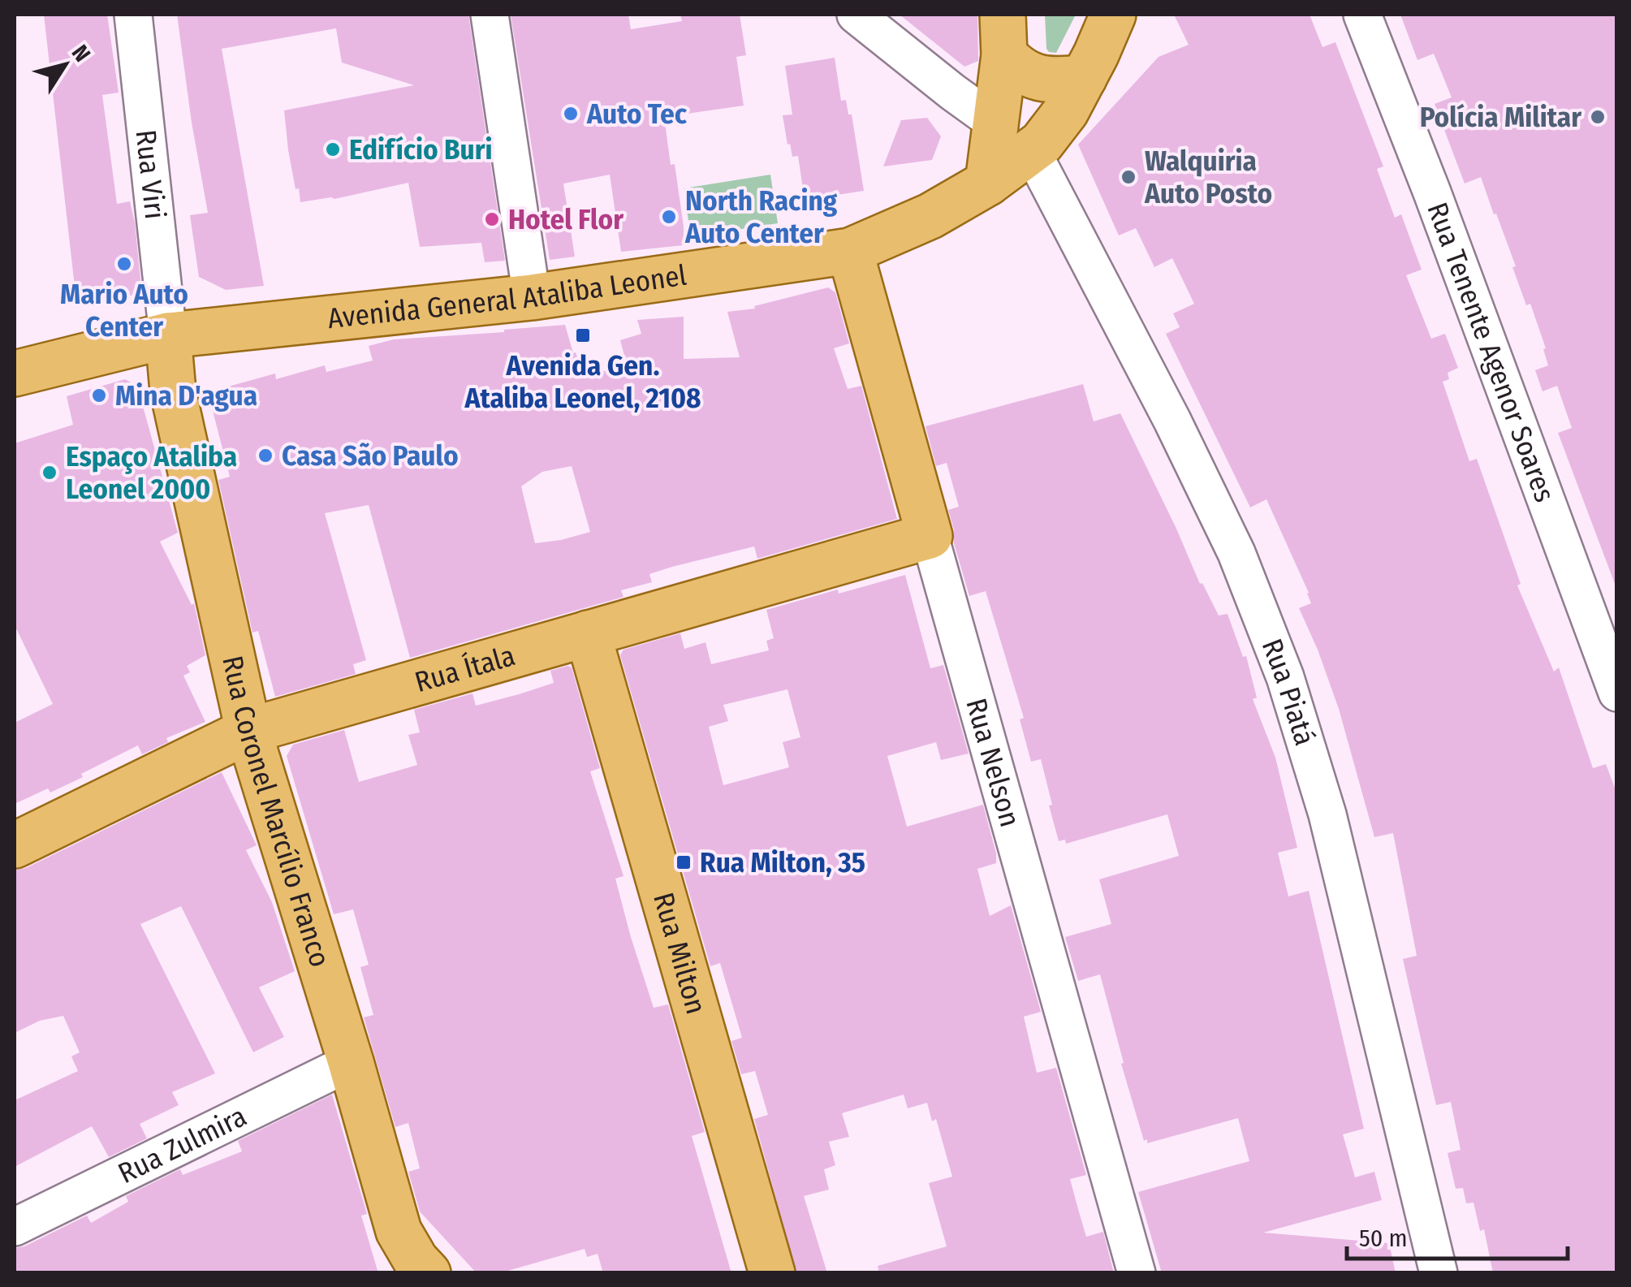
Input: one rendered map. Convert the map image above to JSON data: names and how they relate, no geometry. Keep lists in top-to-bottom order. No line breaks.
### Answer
{"streets":{"main road":["Avenida General Ataliba Leonel","Rua Ítala","Rua Nelson","Rua Coronel Marcílio Franco","Rua Milton"],"street":["Rua Viri","Rua Tenente Agenor Soares","Rua Piatá","Rua Zulmira"]},"crossings":[["Rua Viri","Avenida General Ataliba Leonel"],["Rua Viri","Rua Coronel Marcílio Franco"],["Avenida General Ataliba Leonel","Rua Piatá"],["Avenida General Ataliba Leonel","Rua Nelson"],["Avenida General Ataliba Leonel","Rua Coronel Marcílio Franco"],["Rua Ítala","Rua Nelson"],["Rua Ítala","Rua Coronel Marcílio Franco"],["Rua Ítala","Rua Milton"],["Rua Coronel Marcílio Franco","Rua Zulmira"]],"places":{"other":["Auto Tec","Polícia Militar","Edifício Buri","Walquiria Auto Posto","North Racing Auto Center","Hotel Flor","Mario Auto Center","Mina D'agua","Casa São Paulo","Espaço Ataliba Leonel 2000"],"transit":["Avenida Gen. Ataliba Leonel, 2108","Rua Milton, 35"]},"scale_bar":"50 m","north":"top right"}
